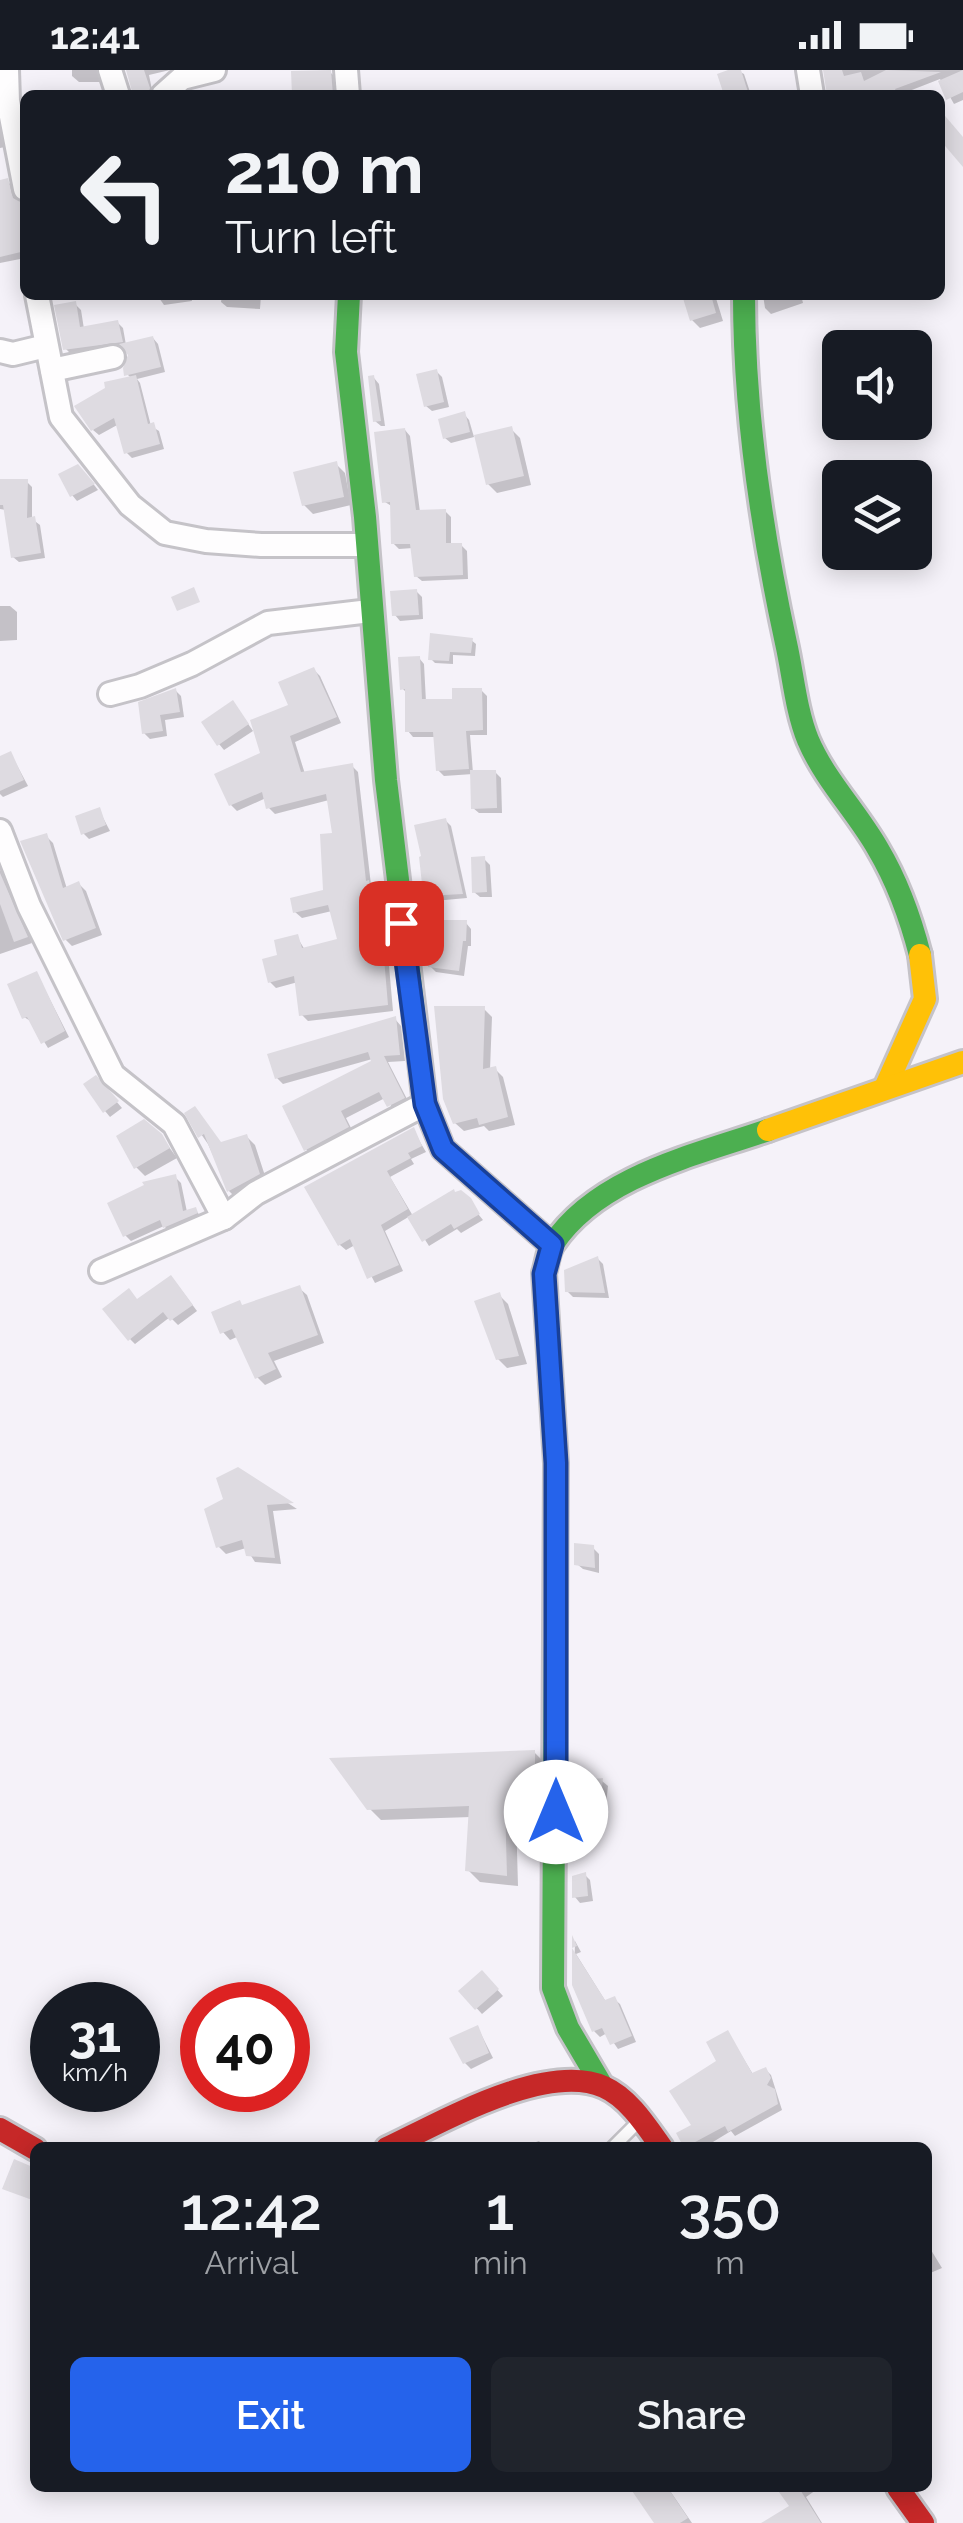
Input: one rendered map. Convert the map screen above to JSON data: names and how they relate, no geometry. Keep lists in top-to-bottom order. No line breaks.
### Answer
{"page":{"status":"12:41","turn":["210 m","Turn left"],"speed":"31 km/h","limit":"40","eta":["12:42","Arrival","1","min","350","m"],"buttons":["Exit","Share"]}}
